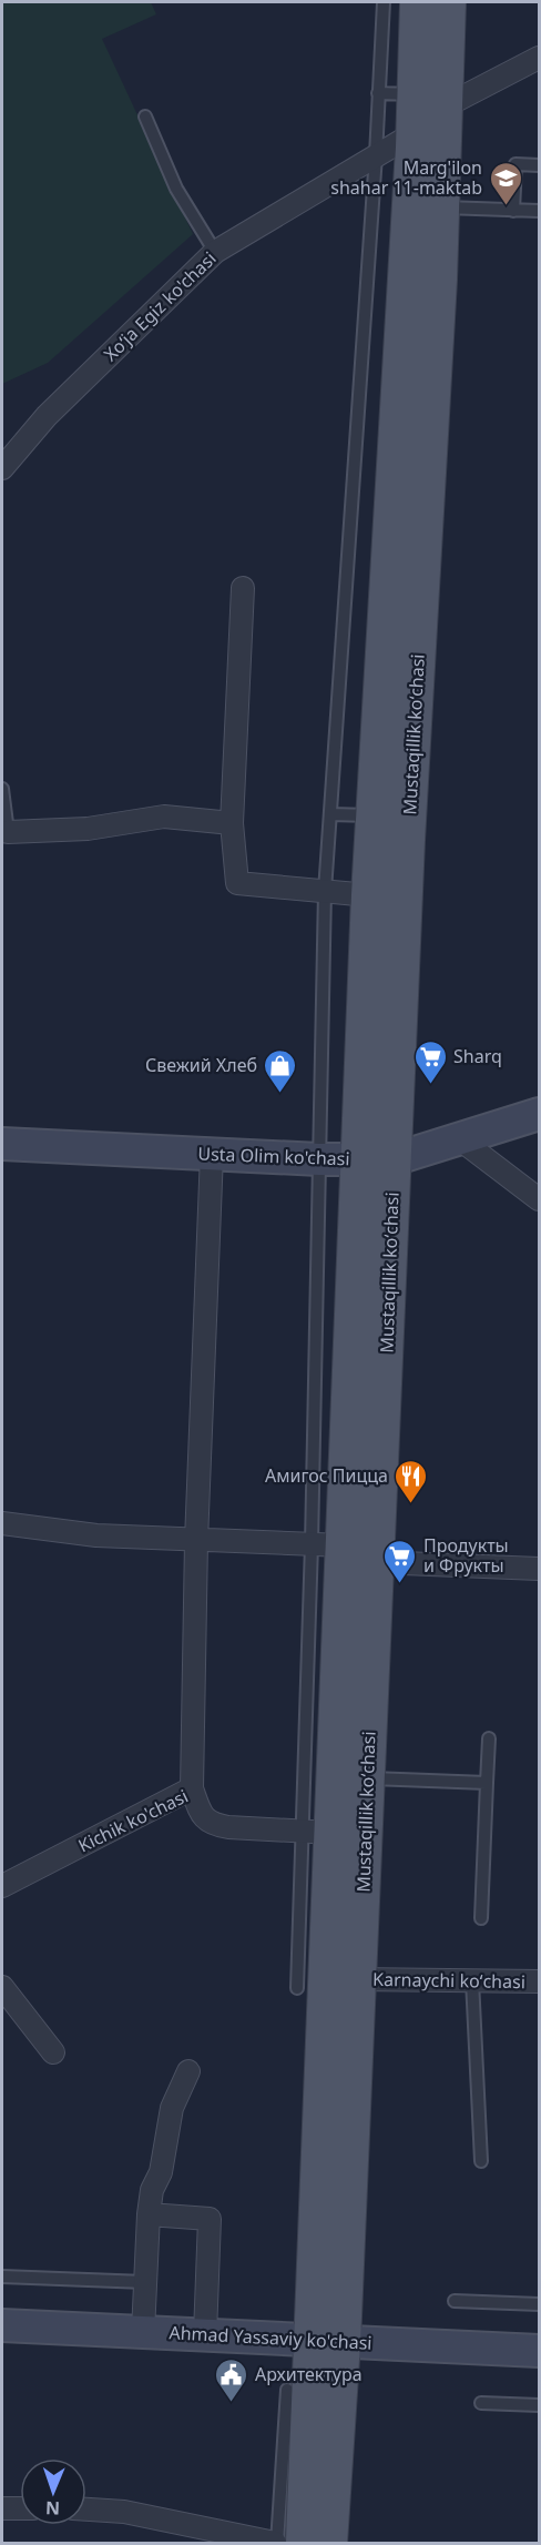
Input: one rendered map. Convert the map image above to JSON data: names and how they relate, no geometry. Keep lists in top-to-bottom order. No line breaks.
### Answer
{"streets":{"main road":["Mustaqillik koʻchasi"],"street":["Xoʻja Egiz ko'chasi","Usta Olim ko'chasi","Kichik ko'chasi","Karnaychi koʻchasi","Ahmad Yassaviy ko'chasi"]},"crossings":[["Xoʻja Egiz ko'chasi","Mustaqillik koʻchasi"],["Mustaqillik koʻchasi","Usta Olim ko'chasi"],["Mustaqillik koʻchasi","Kichik ko'chasi"],["Mustaqillik koʻchasi","Karnaychi koʻchasi"],["Mustaqillik koʻchasi","Ahmad Yassaviy ko'chasi"]],"places":{"school or university":["Marg'ilon shahar 11-maktab"],"supermarket":["Sharq","Продукты и Фрукты"],"shop":["Свежий Хлеб"],"restaurant":["Амигос Пицца"],"public building":["Архитектура"]},"north":"bottom"}
